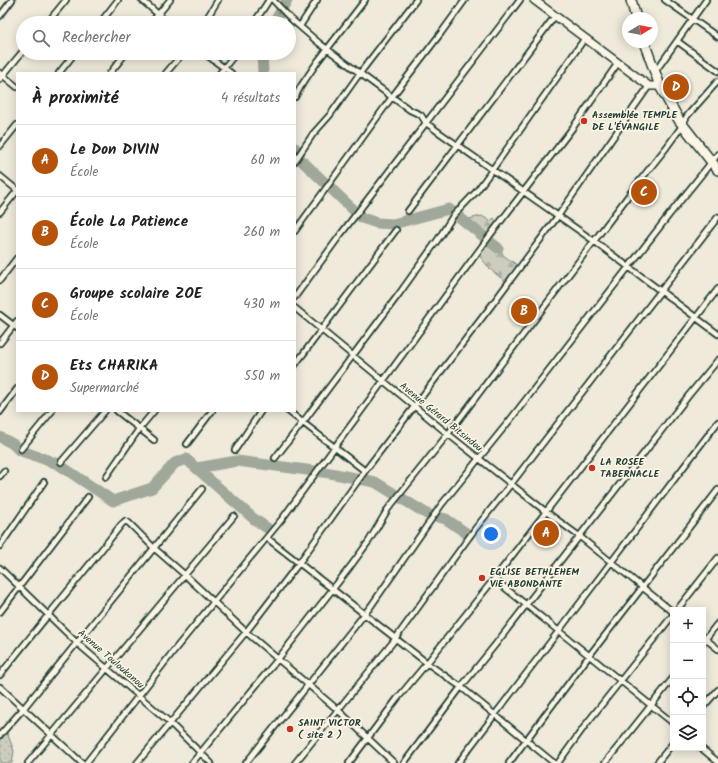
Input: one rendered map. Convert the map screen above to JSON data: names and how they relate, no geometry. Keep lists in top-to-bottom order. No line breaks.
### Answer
{"streets":{"street":["Avenue Gérard Bitsindou","Avenue Touloukanou"]},"places":["Assemblée TEMPLE DE L'ÉVANGILE","LA ROSEE TABERNACLE","EGLISE BETHLEHEM ViE ABONDANTE","SAINT VICTOR ( site 2 )"],"north":"right","page":{"search":"Rechercher","pins":["D","C","B","A"],"heading":["À proximité","4 résultats"],"list":[{"mark":"A","name":"Le Don DIVIN","note":"École","value":"60 m"},{"mark":"B","name":"École La Patience","note":"École","value":"260 m"},{"mark":"C","name":"Groupe scolaire ZOE","note":"École","value":"430 m"},{"mark":"D","name":"Ets CHARIKA","note":"Supermarché","value":"550 m"}],"map_buttons":["+","−"]}}
